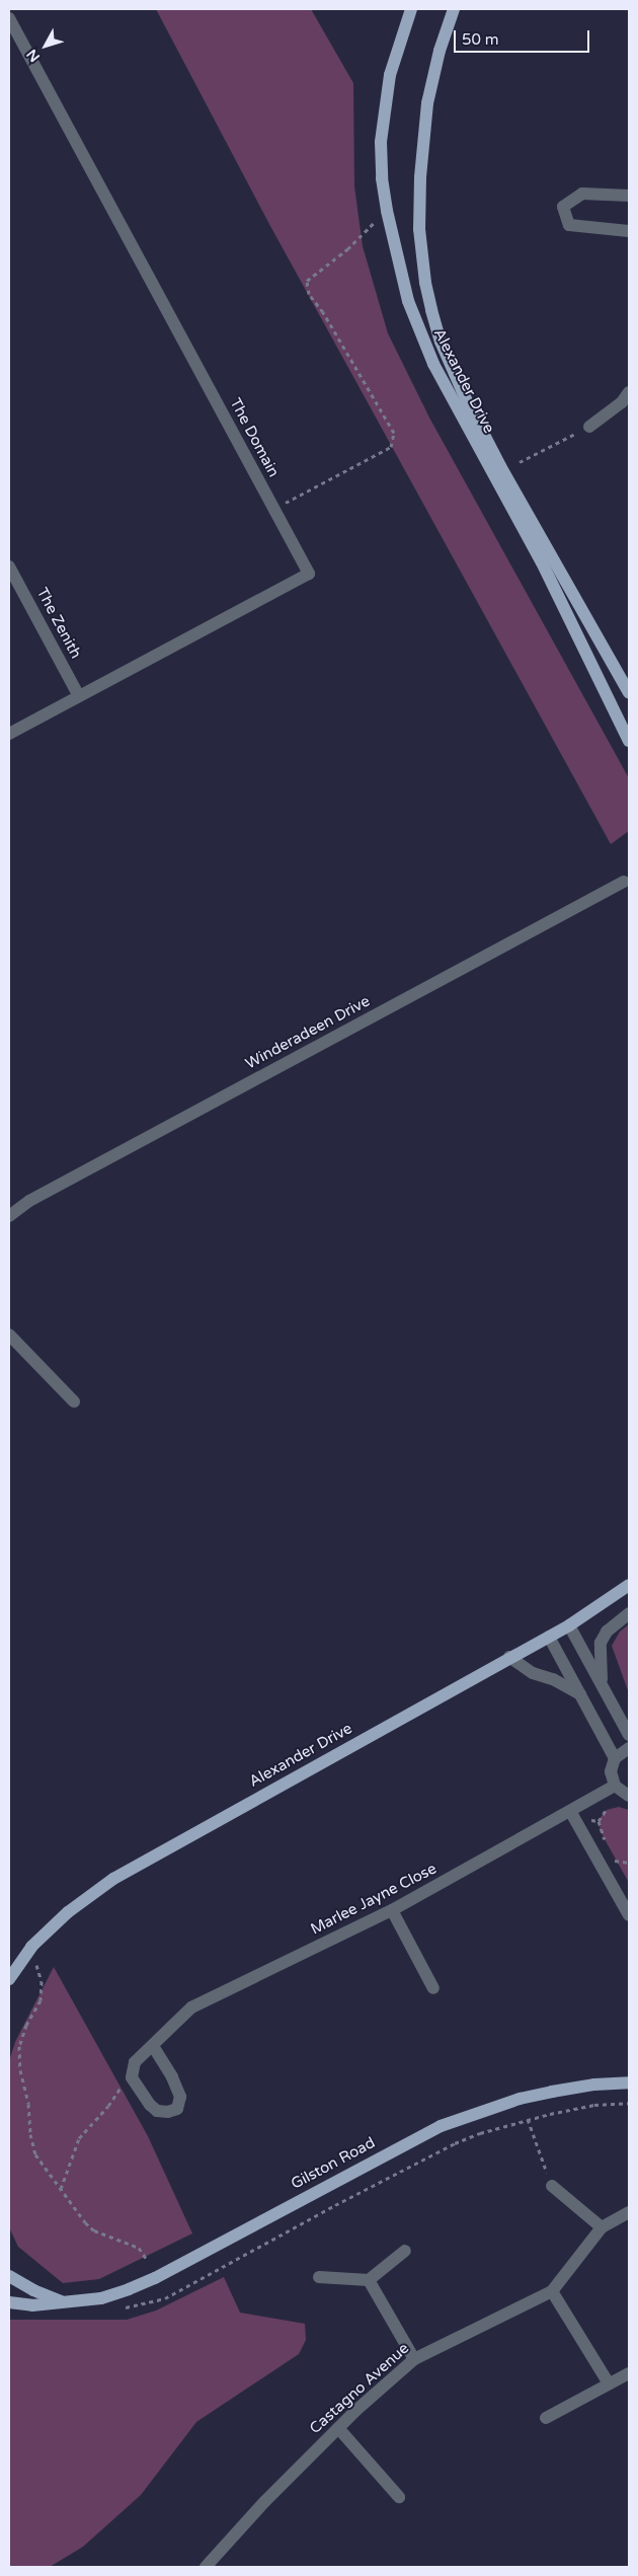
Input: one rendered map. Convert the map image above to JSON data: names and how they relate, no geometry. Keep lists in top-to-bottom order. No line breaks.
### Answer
{"streets":{"main road":["Alexander Drive","Gilston Road"],"street":["The Domain","The Zenith","Winderadeen Drive","Marlee Jayne Close","Castagno Avenue"]},"crossings":[["The Domain","The Zenith"]],"scale_bar":"50 m","north":"bottom left"}
